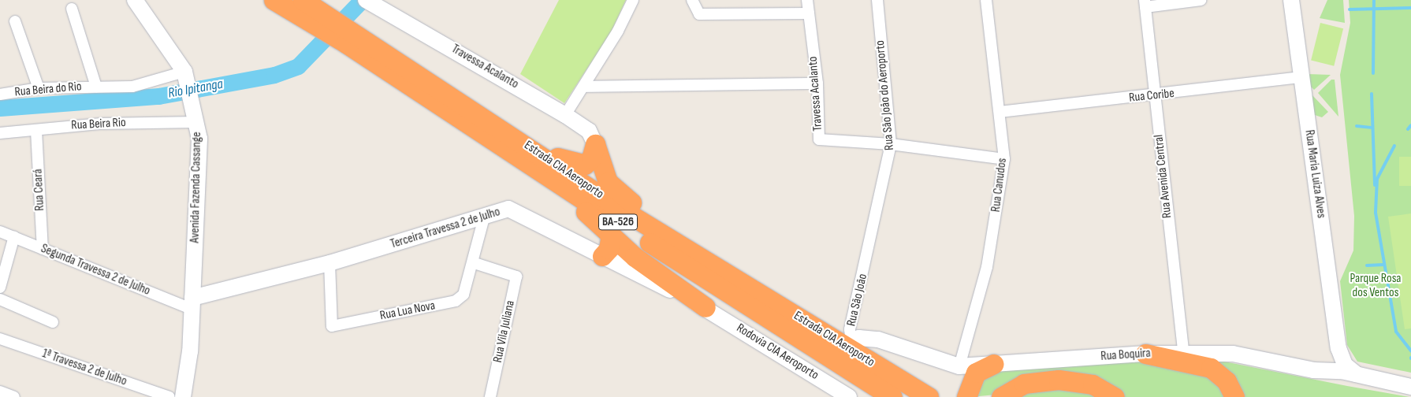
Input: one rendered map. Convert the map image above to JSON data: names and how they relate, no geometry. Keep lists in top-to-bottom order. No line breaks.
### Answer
{"streets":{"highway":["Estrada CIA Aeroporto","BA-526"],"street":["Travessa Acalanto","Rua Beira do Rio","Rua São João do Aeroporto","Rua Coribe","Rua Beira Rio","Rua Maria Luiza Alves","Rua Avenida Central","Rua Canudos","Avenida Fazenda Cassange","Rua Ceará","Terceira Travessa 2 de Julho","Segunda Travessa 2 de Julho","Rua São João","Rua Lua Nova","Rua Vila Juliana","Rodovia CIA Aeroporto","Rua Boquira","1ª Travessa 2 de Julho"]},"crossings":[["Travessa Acalanto","Rua São João do Aeroporto"],["Rua Beira do Rio","Avenida Fazenda Cassange"],["Rua São João do Aeroporto","Rua São João"],["Rua Coribe","Rua Maria Luiza Alves"],["Rua Coribe","Rua Avenida Central"],["Rua Coribe","Rua Canudos"],["Rua Beira Rio","Avenida Fazenda Cassange"],["Rua Beira Rio","Rua Ceará"],["Estrada CIA Aeroporto","Rua São João"],["Estrada CIA Aeroporto","Rua Boquira"],["Rua Maria Luiza Alves","Rua Boquira"],["Rua Avenida Central","Rua Boquira"],["Rua Canudos","Rua Boquira"],["Avenida Fazenda Cassange","Terceira Travessa 2 de Julho"],["Avenida Fazenda Cassange","Segunda Travessa 2 de Julho"],["Rua Ceará","Segunda Travessa 2 de Julho"],["Terceira Travessa 2 de Julho","Segunda Travessa 2 de Julho"],["Terceira Travessa 2 de Julho","Rua Lua Nova"],["Terceira Travessa 2 de Julho","Rodovia CIA Aeroporto"],["Rua São João","Rua Boquira"],["Rua Lua Nova","Rua Vila Juliana"]],"water":["Rio Ipitanga"],"parks":["Parque Rosa dos Ventos"]}
